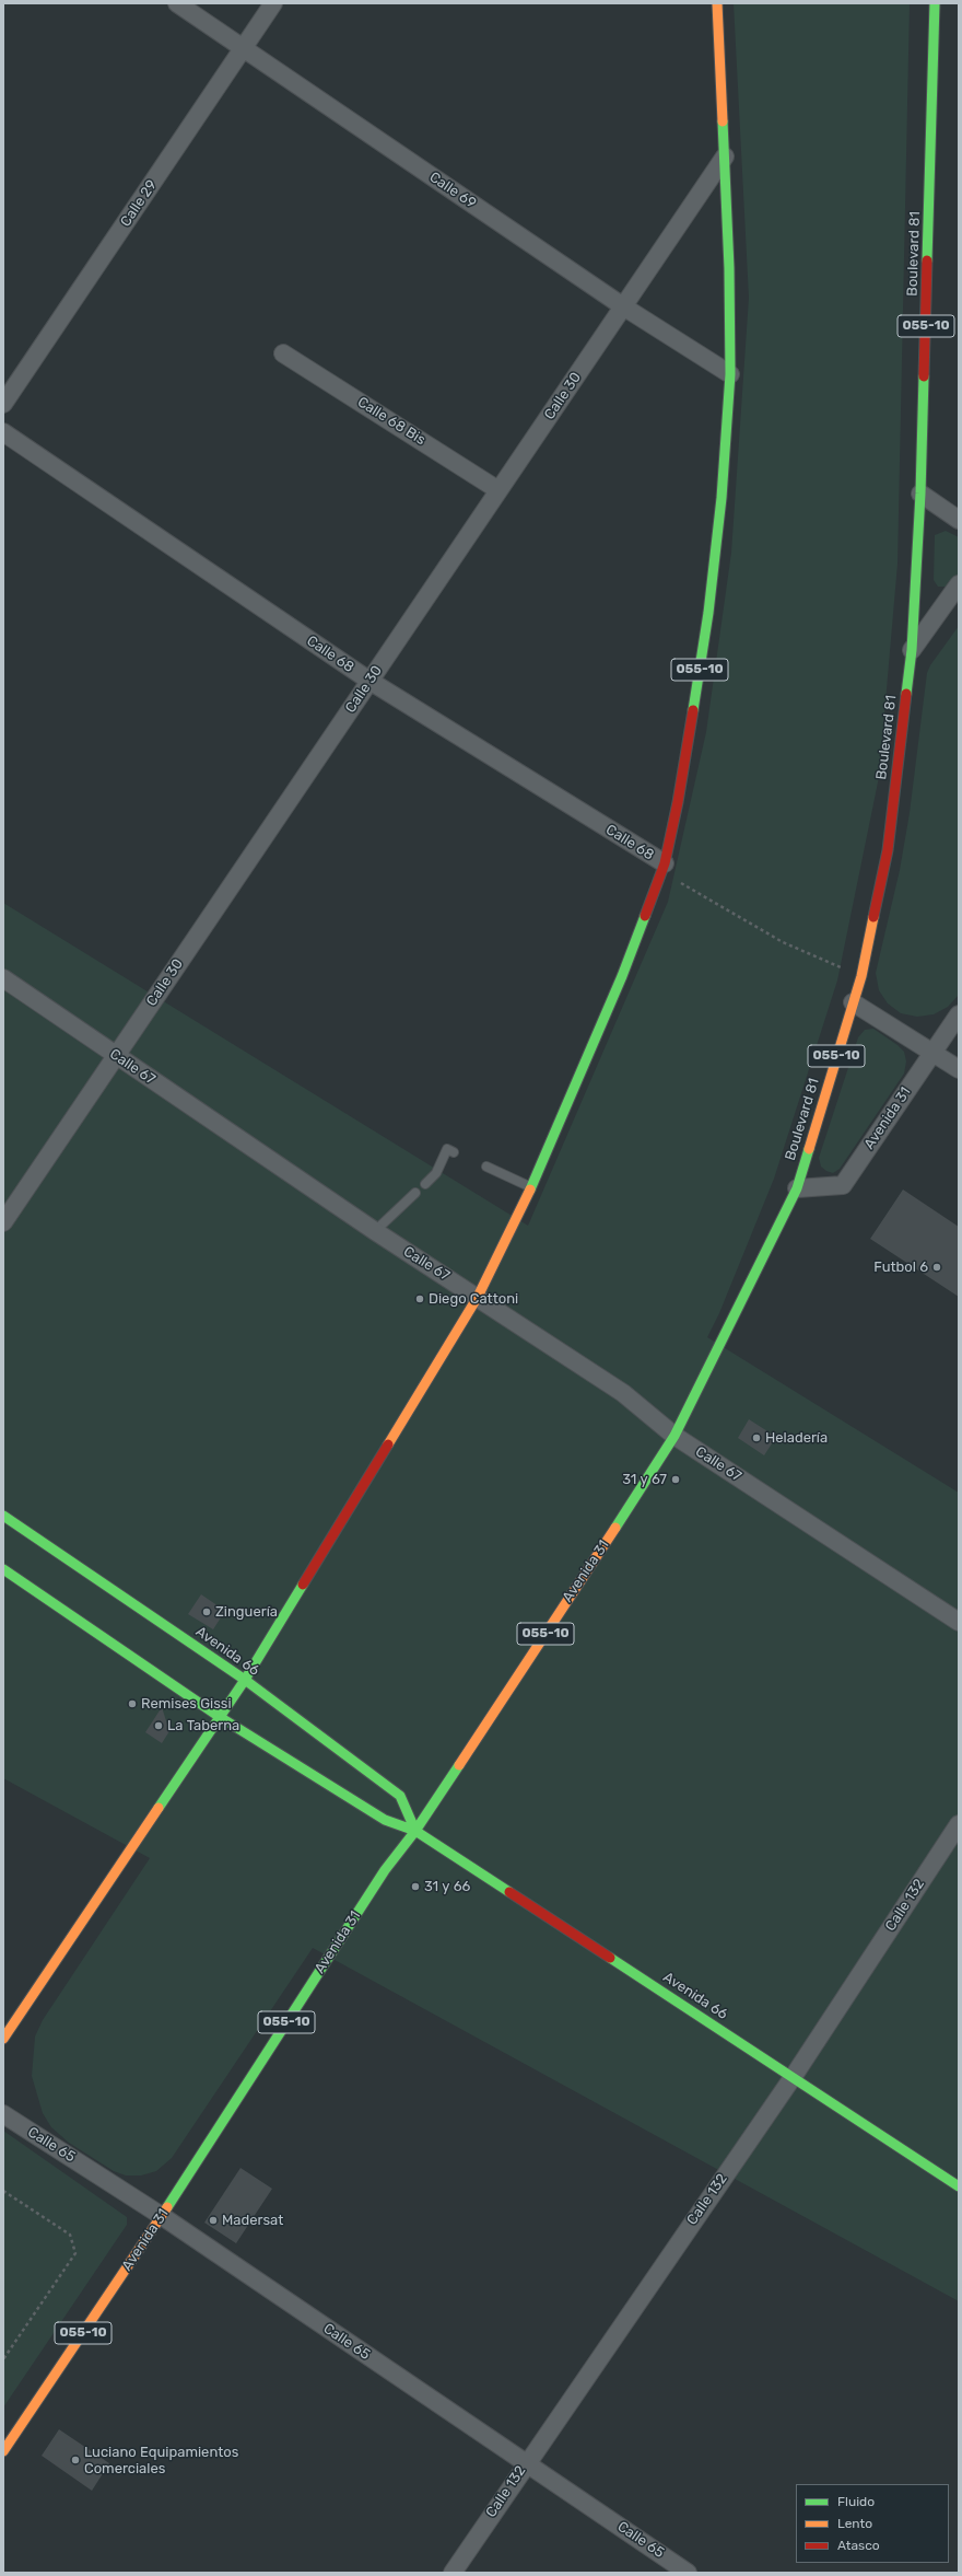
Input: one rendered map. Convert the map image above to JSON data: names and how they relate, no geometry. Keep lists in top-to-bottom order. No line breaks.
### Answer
{"streets":{"main road":["Boulevard 81","055-10","Avenida 31","Avenida 66"],"street":["Calle 69","Calle 29","Calle 30","Calle 68 Bis","Calle 68","Calle 67","Calle 132","Calle 65"]},"crossings":[["Calle 69","Calle 29"],["Calle 69","055-10"],["Calle 69","Calle 30"],["Boulevard 81","Calle 67"],["Boulevard 81","Avenida 31"],["055-10","Calle 30"],["055-10","Calle 68"],["055-10","Calle 67"],["055-10","Avenida 66"],["Calle 30","Calle 68 Bis"],["Calle 30","Calle 68"],["Calle 30","Calle 67"],["Calle 67","Avenida 31"],["Avenida 31","Avenida 66"],["Avenida 31","Calle 65"],["Avenida 66","Calle 132"],["Calle 132","Calle 65"]],"places":["Futbol 6","Diego Cattoni","Heladería","31 y 67","Zinguería","Remises Gissi","La Taberna","31 y 66","Madersat","Luciano Equipamientos Comerciales"],"legend":["Fluido","Lento","Atasco"]}
